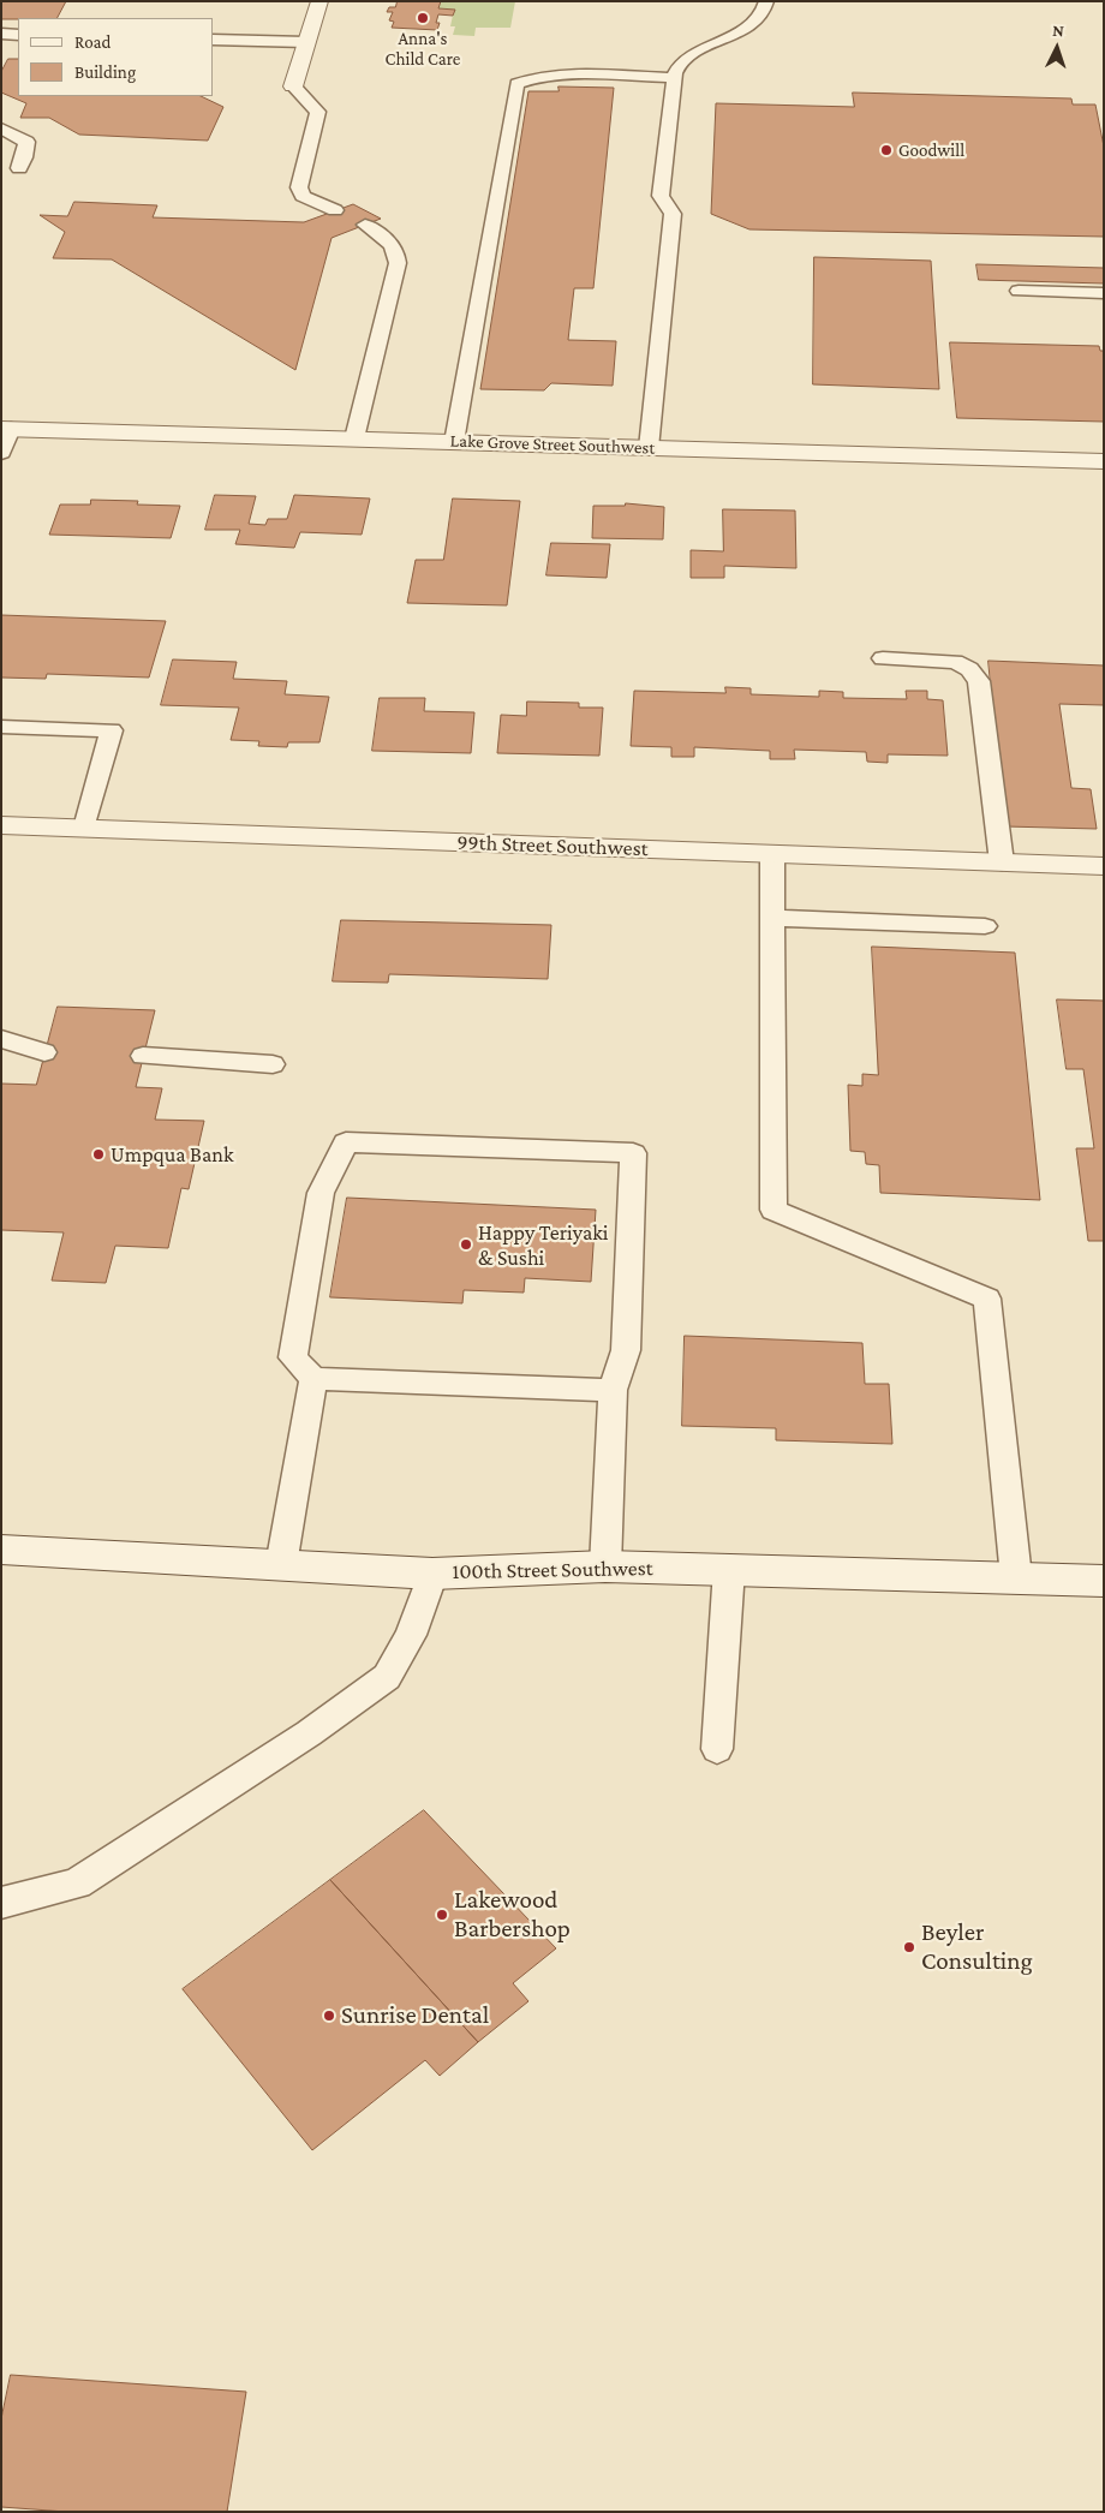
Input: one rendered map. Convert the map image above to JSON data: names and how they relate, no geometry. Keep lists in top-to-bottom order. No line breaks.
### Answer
{"streets":{"street":["Lake Grove Street Southwest","99th Street Southwest","100th Street Southwest"]},"places":["Anna's Child Care","Goodwill","Umpqua Bank","Happy Teriyaki & Sushi","Lakewood Barbershop","Beyler Consulting","Sunrise Dental"],"legend":["Road","Building"],"north":"top"}
